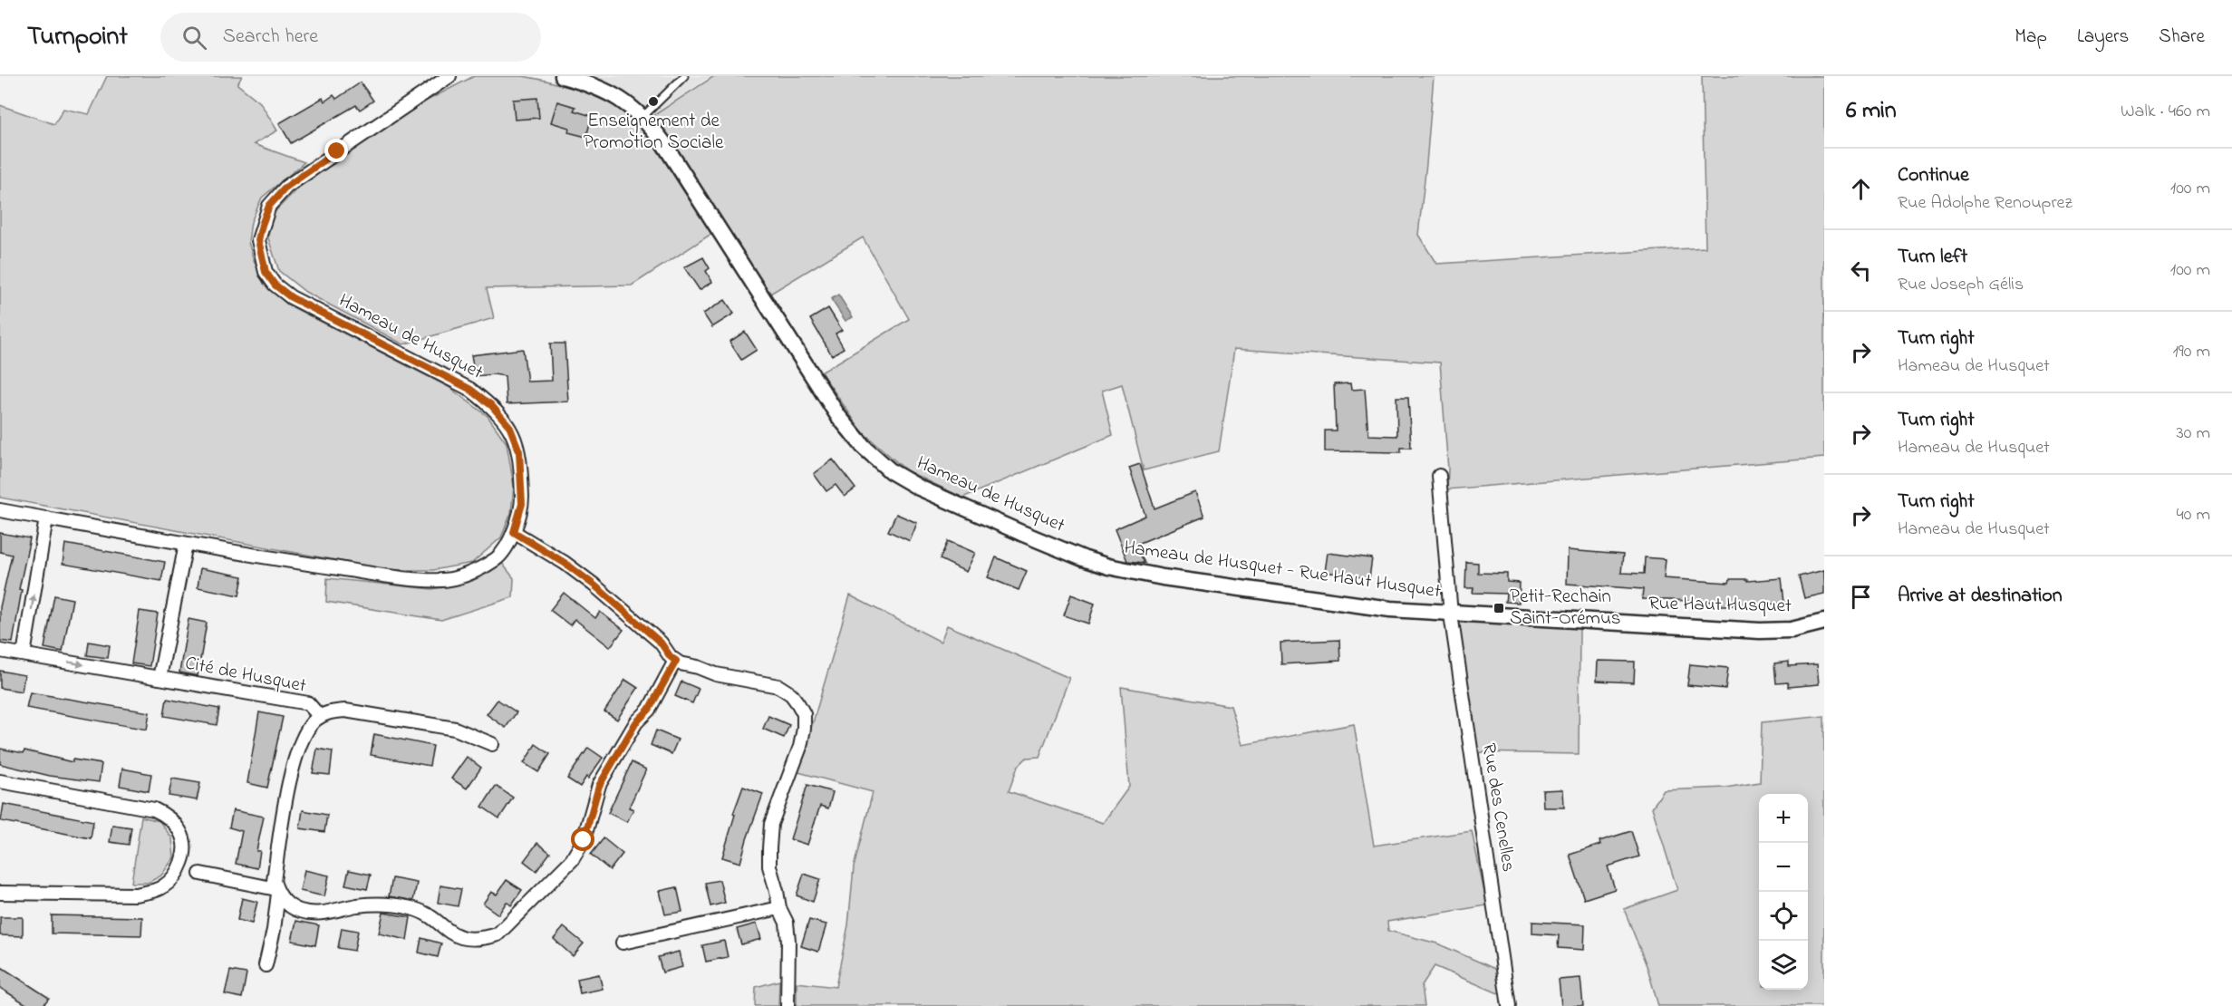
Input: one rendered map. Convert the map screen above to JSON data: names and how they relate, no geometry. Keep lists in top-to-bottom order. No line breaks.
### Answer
{"streets":{"street":["Hameau de Husquet","Hameau de Husquet - Rue Haut Husquet","Rue Haut Husquet","Cité de Husquet","Rue des Cenelles"]},"crossings":[["Hameau de Husquet","Hameau de Husquet - Rue Haut Husquet"],["Hameau de Husquet","Cité de Husquet"],["Hameau de Husquet - Rue Haut Husquet","Rue Haut Husquet"],["Hameau de Husquet - Rue Haut Husquet","Rue des Cenelles"],["Rue Haut Husquet","Rue des Cenelles"]],"places":{"other":["Enseignement de Promotion Sociale"],"transit":["Petit-Rechain Saint-Orémus"]},"page":{"header":"Turnpoint","search":"Search here","nav":["Map","Layers","Share"],"heading":["6 min","Walk · 460 m"],"list":[["Continue","Rue Adolphe Renouprez","100 m"],["Turn left","Rue Joseph Gélis","100 m"],["Turn right","Hameau de Husquet","190 m"],["Turn right","Hameau de Husquet","30 m"],["Turn right","Hameau de Husquet","40 m"],"Arrive at destination"],"map_buttons":["+","−"]}}
